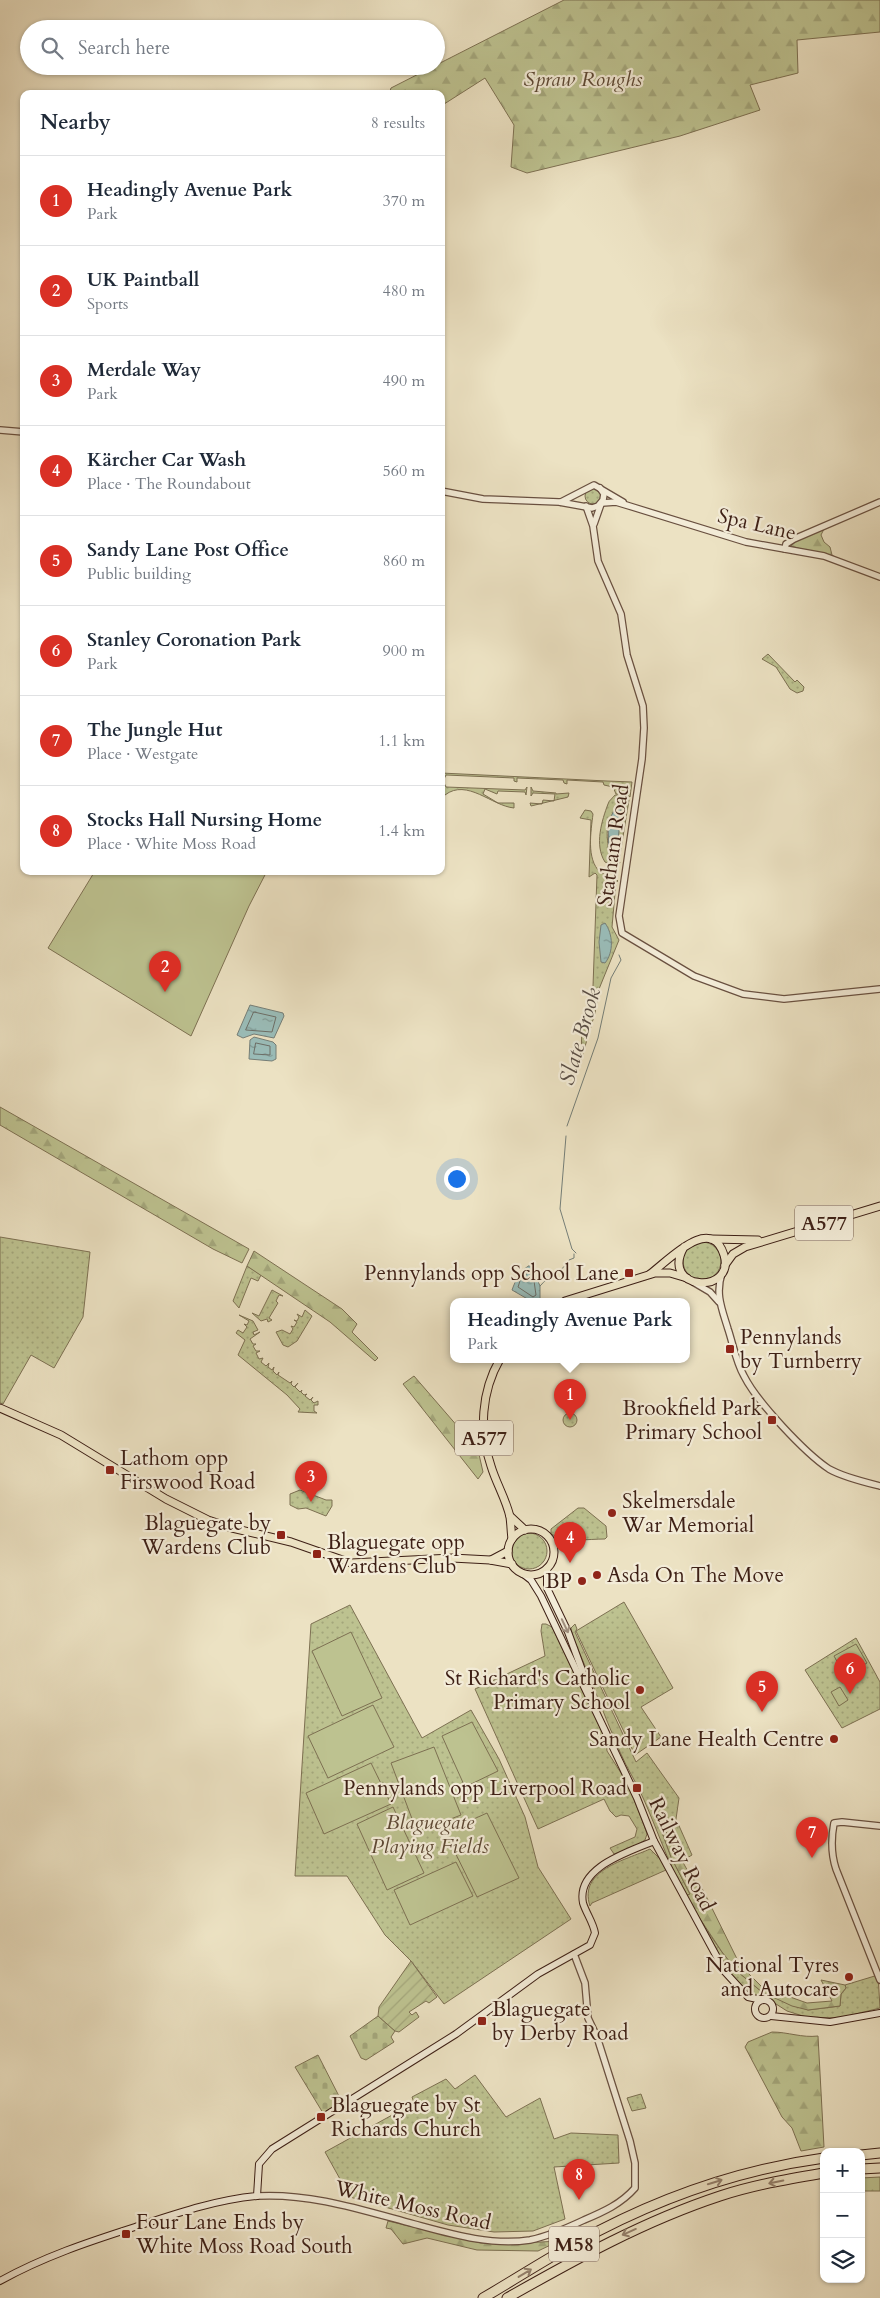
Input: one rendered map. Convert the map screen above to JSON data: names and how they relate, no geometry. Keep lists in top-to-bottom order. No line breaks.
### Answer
{"streets":{"highway":["M58"],"main road":["A577","Railway Road"],"street":["Spa Lane","Statham Road","White Moss Road"]},"crossings":[["Spa Lane","Statham Road"],["A577","Railway Road"]],"water":["Slate Brook"],"parks":["Spraw Roughs","Blaguegate Playing Fields"],"places":{"transit":["Pennylands opp School Lane","Pennylands by Turnberry","Brookfield Park Primary School","Lathom opp Firswood Road","Blaguegate by Wardens Club","Blaguegate opp Wardens Club","Pennylands opp Liverpool Road","Blaguegate by Derby Road","Blaguegate by St Richards Church","Four Lane Ends by White Moss Road South"],"other":["Skelmersdale War Memorial","Asda On The Move","BP","St Richard's Catholic Primary School","Sandy Lane Health Centre","National Tyres and Autocare"]},"page":{"search":"Search here","heading":["Nearby","8 results"],"list":[{"mark":"1","name":"Headingly Avenue Park","note":"Park","value":"370 m"},{"mark":"2","name":"UK Paintball","note":"Sports","value":"480 m"},{"mark":"3","name":"Merdale Way","note":"Park","value":"490 m"},{"mark":"4","name":"Kärcher Car Wash","note":"Place · The Roundabout","value":"560 m"},{"mark":"5","name":"Sandy Lane Post Office","note":"Public building","value":"860 m"},{"mark":"6","name":"Stanley Coronation Park","note":"Park","value":"900 m"},{"mark":"7","name":"The Jungle Hut","note":"Place · Westgate","value":"1.1 km"},{"mark":"8","name":"Stocks Hall Nursing Home","note":"Place · White Moss Road","value":"1.4 km"}],"pins":["2","1","3","4","6","5","7","8"],"popup":["Headingly Avenue Park","Park"],"map_buttons":["+","−"]}}
